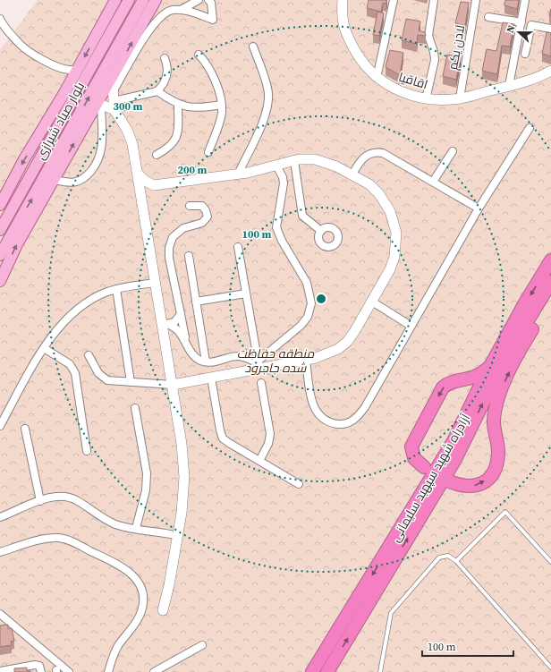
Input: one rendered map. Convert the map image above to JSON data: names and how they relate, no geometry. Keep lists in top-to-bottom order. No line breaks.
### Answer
{"streets":{"highway":["آزادراه شهید سپهبد سلیمانی"],"main road":["اقاقیا","بلوار صیاد شیرازی"],"street":["لادن یکم"]},"crossings":[["لادن یکم","اقاقیا"]],"parks":["منطقه حفاظت شده جاجرود"],"scale_bar":"100 m","north":"left","rings":["300 m","200 m","100 m"]}
